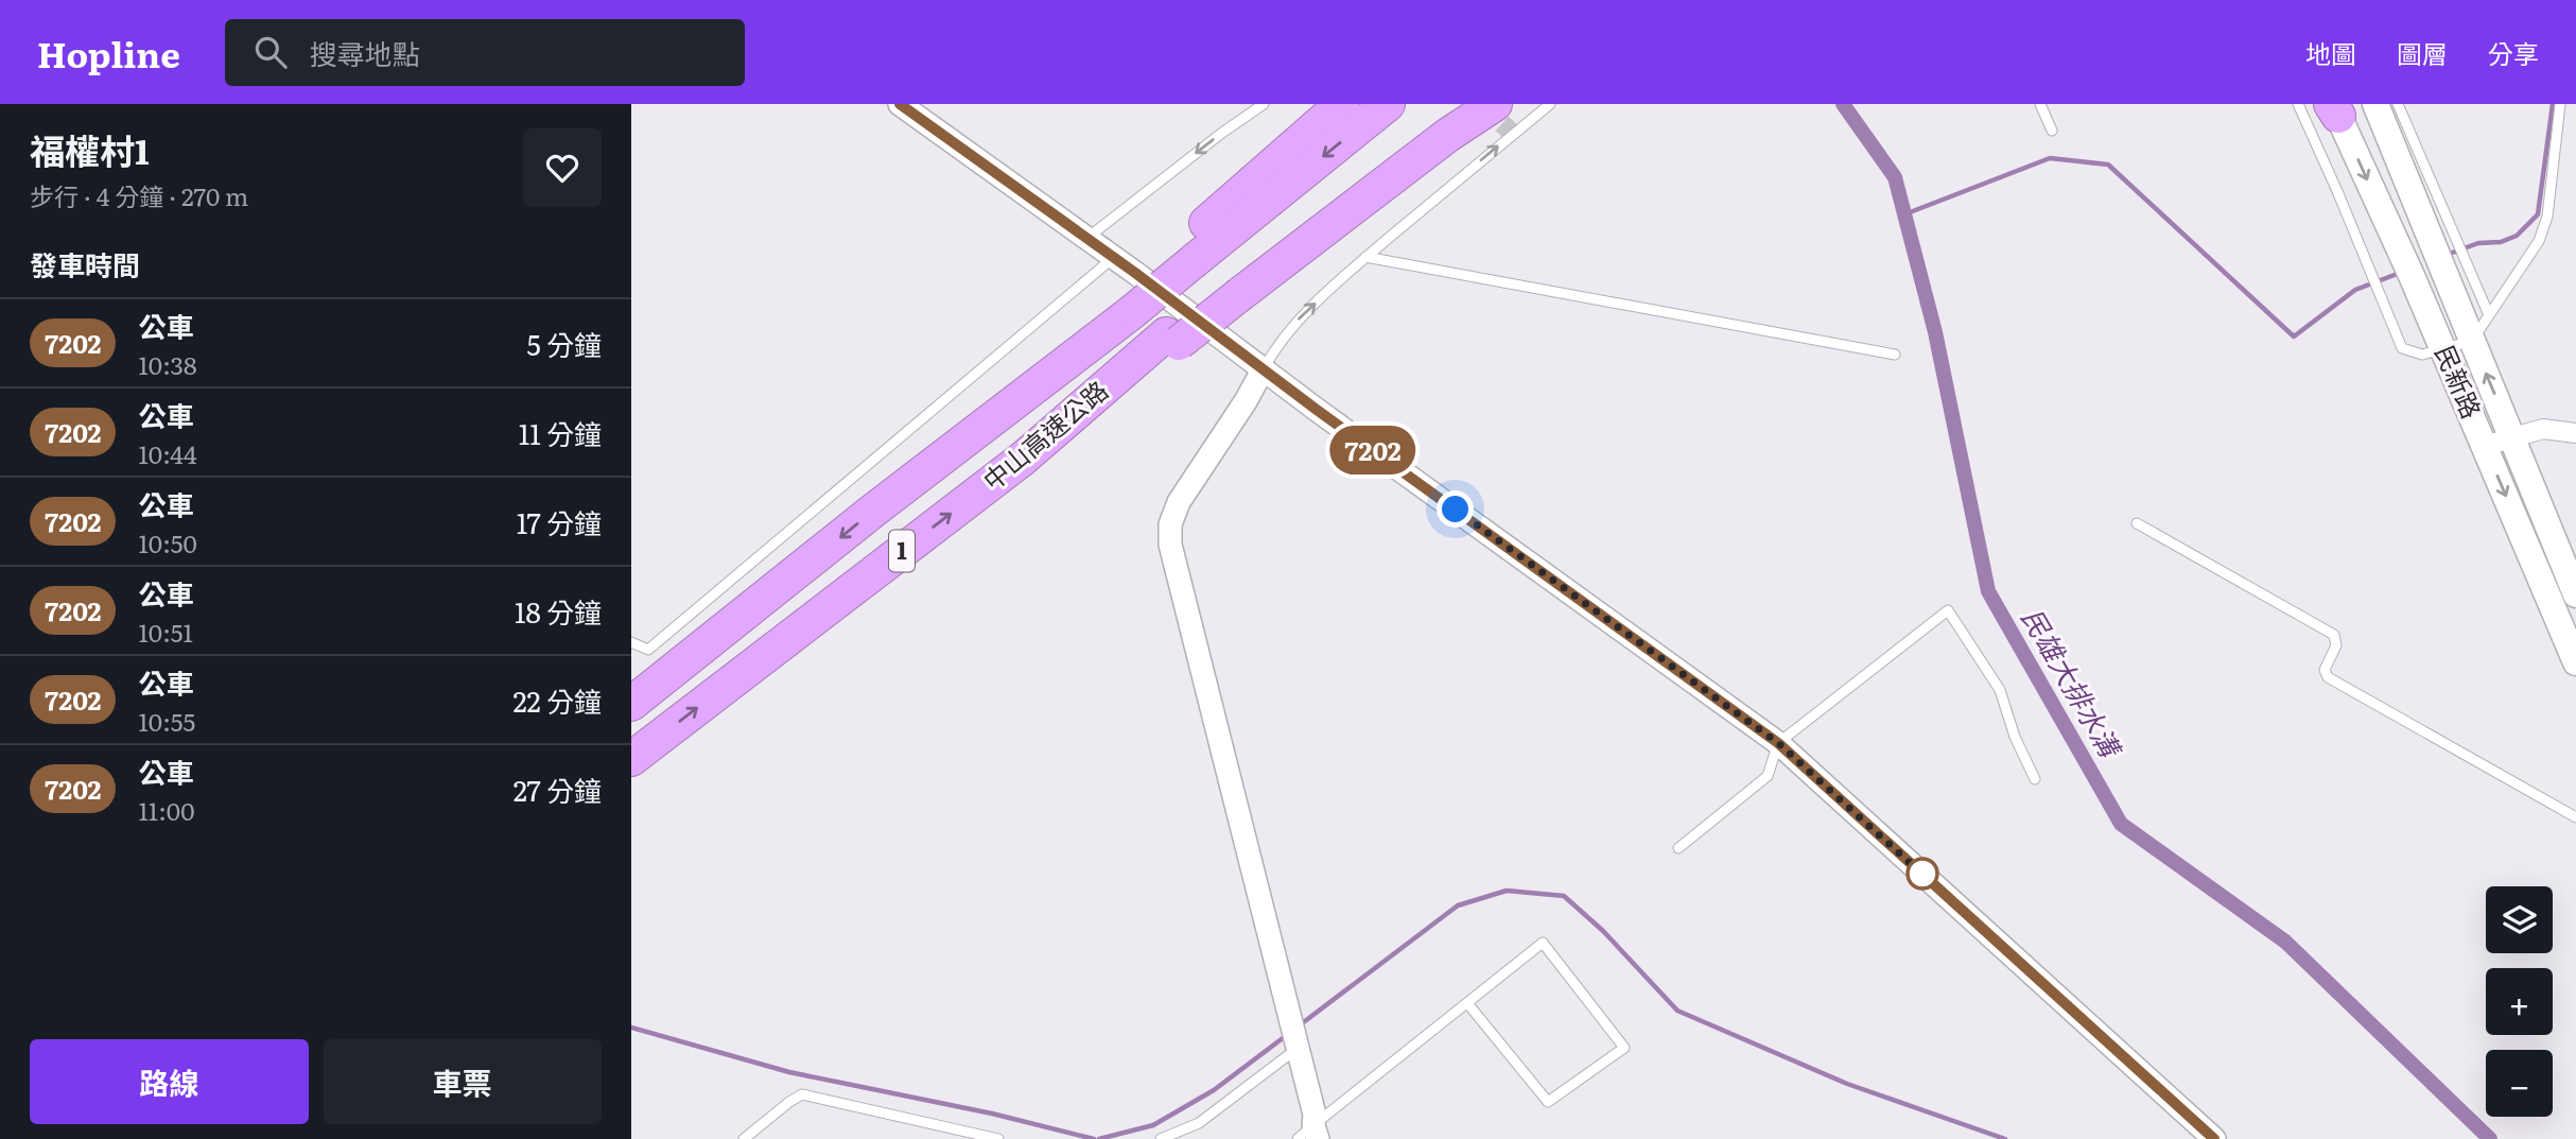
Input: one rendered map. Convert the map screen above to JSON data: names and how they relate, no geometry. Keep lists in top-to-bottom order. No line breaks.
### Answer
{"streets":{"highway":["中山高速公路","1"],"main road":["民新路"]},"water":["民雄大排水溝"],"lines":["bus line 7202"],"page":{"header":"Hopline","search":"搜尋地點","nav":["地圖","圖層","分享"],"heading":[["福權村1","步行 · 4 分鐘 · 270 m"],"發車時間"],"on_map":"7202","list":[{"mark":"7202","name":"公車","note":"10:38","value":"5 分鐘"},{"mark":"7202","name":"公車","note":"10:44","value":"11 分鐘"},{"mark":"7202","name":"公車","note":"10:50","value":"17 分鐘"},{"mark":"7202","name":"公車","note":"10:51","value":"18 分鐘"},{"mark":"7202","name":"公車","note":"10:55","value":"22 分鐘"},{"mark":"7202","name":"公車","note":"11:00","value":"27 分鐘"}],"map_buttons":["+","−"],"buttons":["路線","車票"]}}
